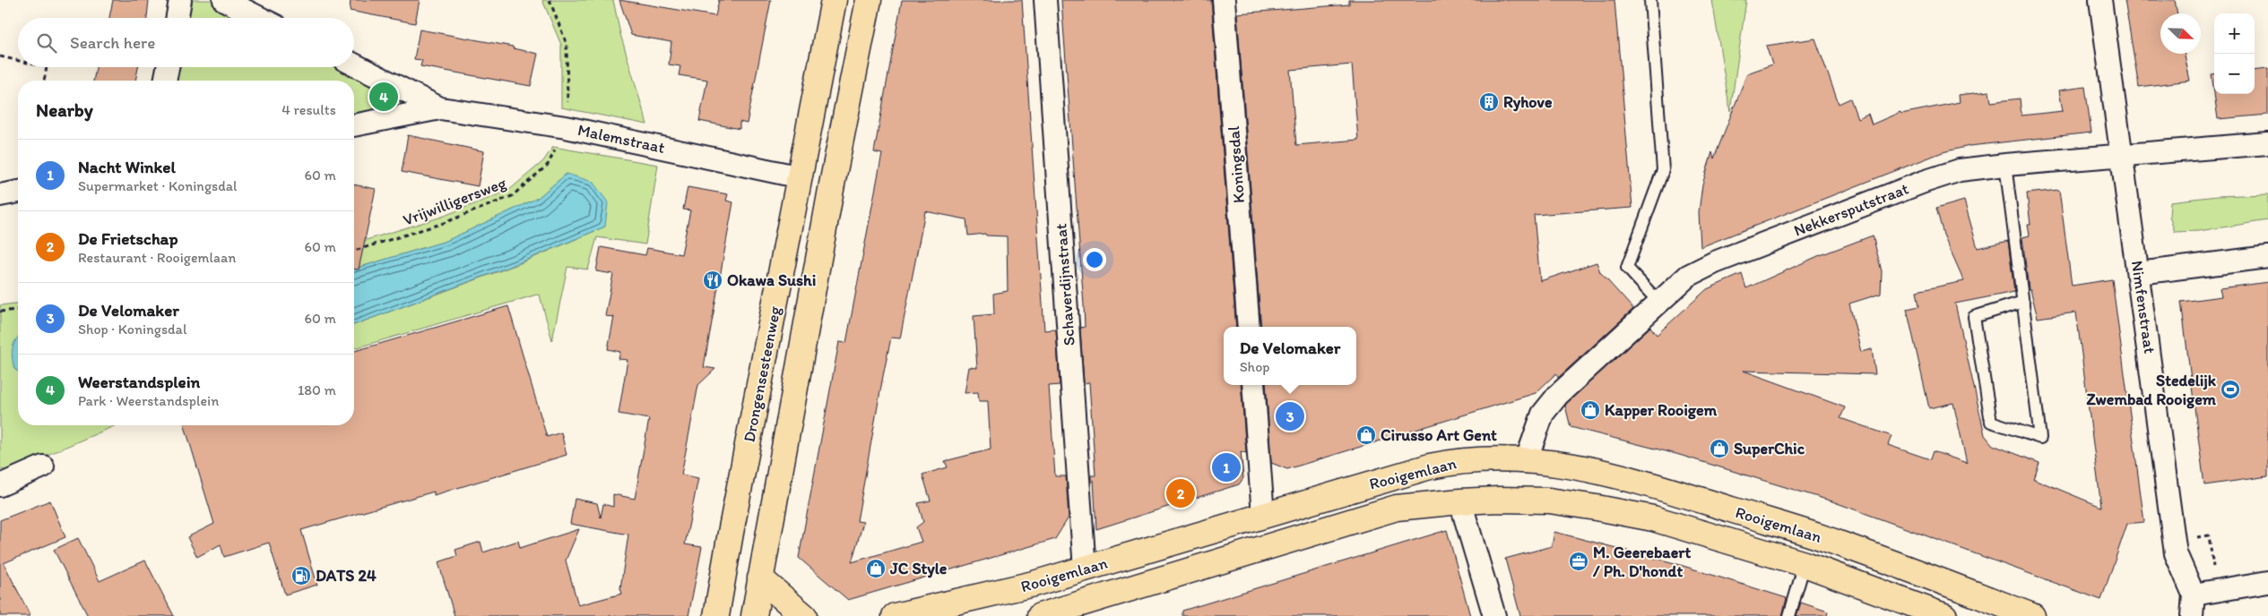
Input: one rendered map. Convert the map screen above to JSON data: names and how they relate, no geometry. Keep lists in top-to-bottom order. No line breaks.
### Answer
{"streets":{"main road":["Drongensesteenweg","Rooigemlaan"],"street":["Malemstraat","Koningsdal","Nekkersputstraat","Schaverdijnstraat","Nimfenstraat"],"path":["Vrijwilligersweg"]},"crossings":[["Malemstraat","Vrijwilligersweg"],["Malemstraat","Drongensesteenweg"],["Nekkersputstraat","Nimfenstraat"],["Nekkersputstraat","Rooigemlaan"],["Schaverdijnstraat","Rooigemlaan"]],"places":{"building":["Ryhove"],"restaurant":["Okawa Sushi"],"sports":["Stedelijk Zwembad Rooigem"],"shop":["Kapper Rooigem","Cirusso Art Gent","SuperChic","JC Style"],"office":["M. Geerebaert / Ph. D'hondt"],"fuel station":["DATS 24"]},"north":"bottom right","page":{"map_buttons":["+","−"],"search":"Search here","pins":["4","3","1","2"],"heading":["Nearby","4 results"],"list":[{"mark":"1","name":"Nacht Winkel","note":"Supermarket · Koningsdal","value":"60 m"},{"mark":"2","name":"De Frietschap","note":"Restaurant · Rooigemlaan","value":"60 m"},{"mark":"3","name":"De Velomaker","note":"Shop · Koningsdal","value":"60 m"},{"mark":"4","name":"Weerstandsplein","note":"Park · Weerstandsplein","value":"180 m"}],"popup":["De Velomaker","Shop"]}}
